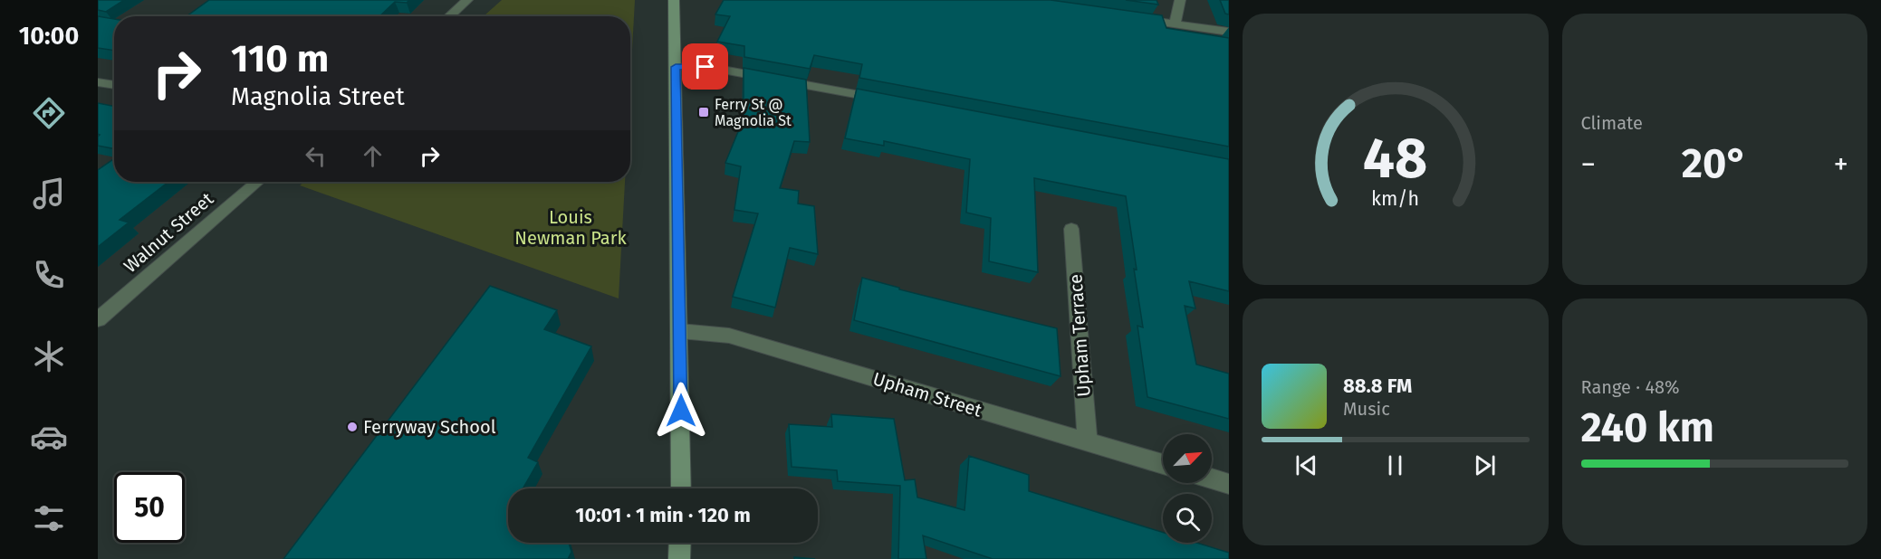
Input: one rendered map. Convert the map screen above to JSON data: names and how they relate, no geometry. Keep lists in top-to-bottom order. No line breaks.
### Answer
{"streets":{"street":["Walnut Street","Upham Terrace","Upham Street"]},"crossings":[["Upham Terrace","Upham Street"]],"parks":["Louis Newman Park"],"places":{"transit":["Ferry St @ Magnolia St"],"other":["Ferryway School"]},"north":"top right","page":{"tabs":"10:00","tile":["Climate",["Range · 48%","240 km"]],"turn":["110 m","Magnolia Street"],"heat":["−","20°","+"],"song":["88.8 FM","Music"],"limit":"50","trip":"10:01 · 1 min · 120 m","gauge":["48","km/h"]}}
